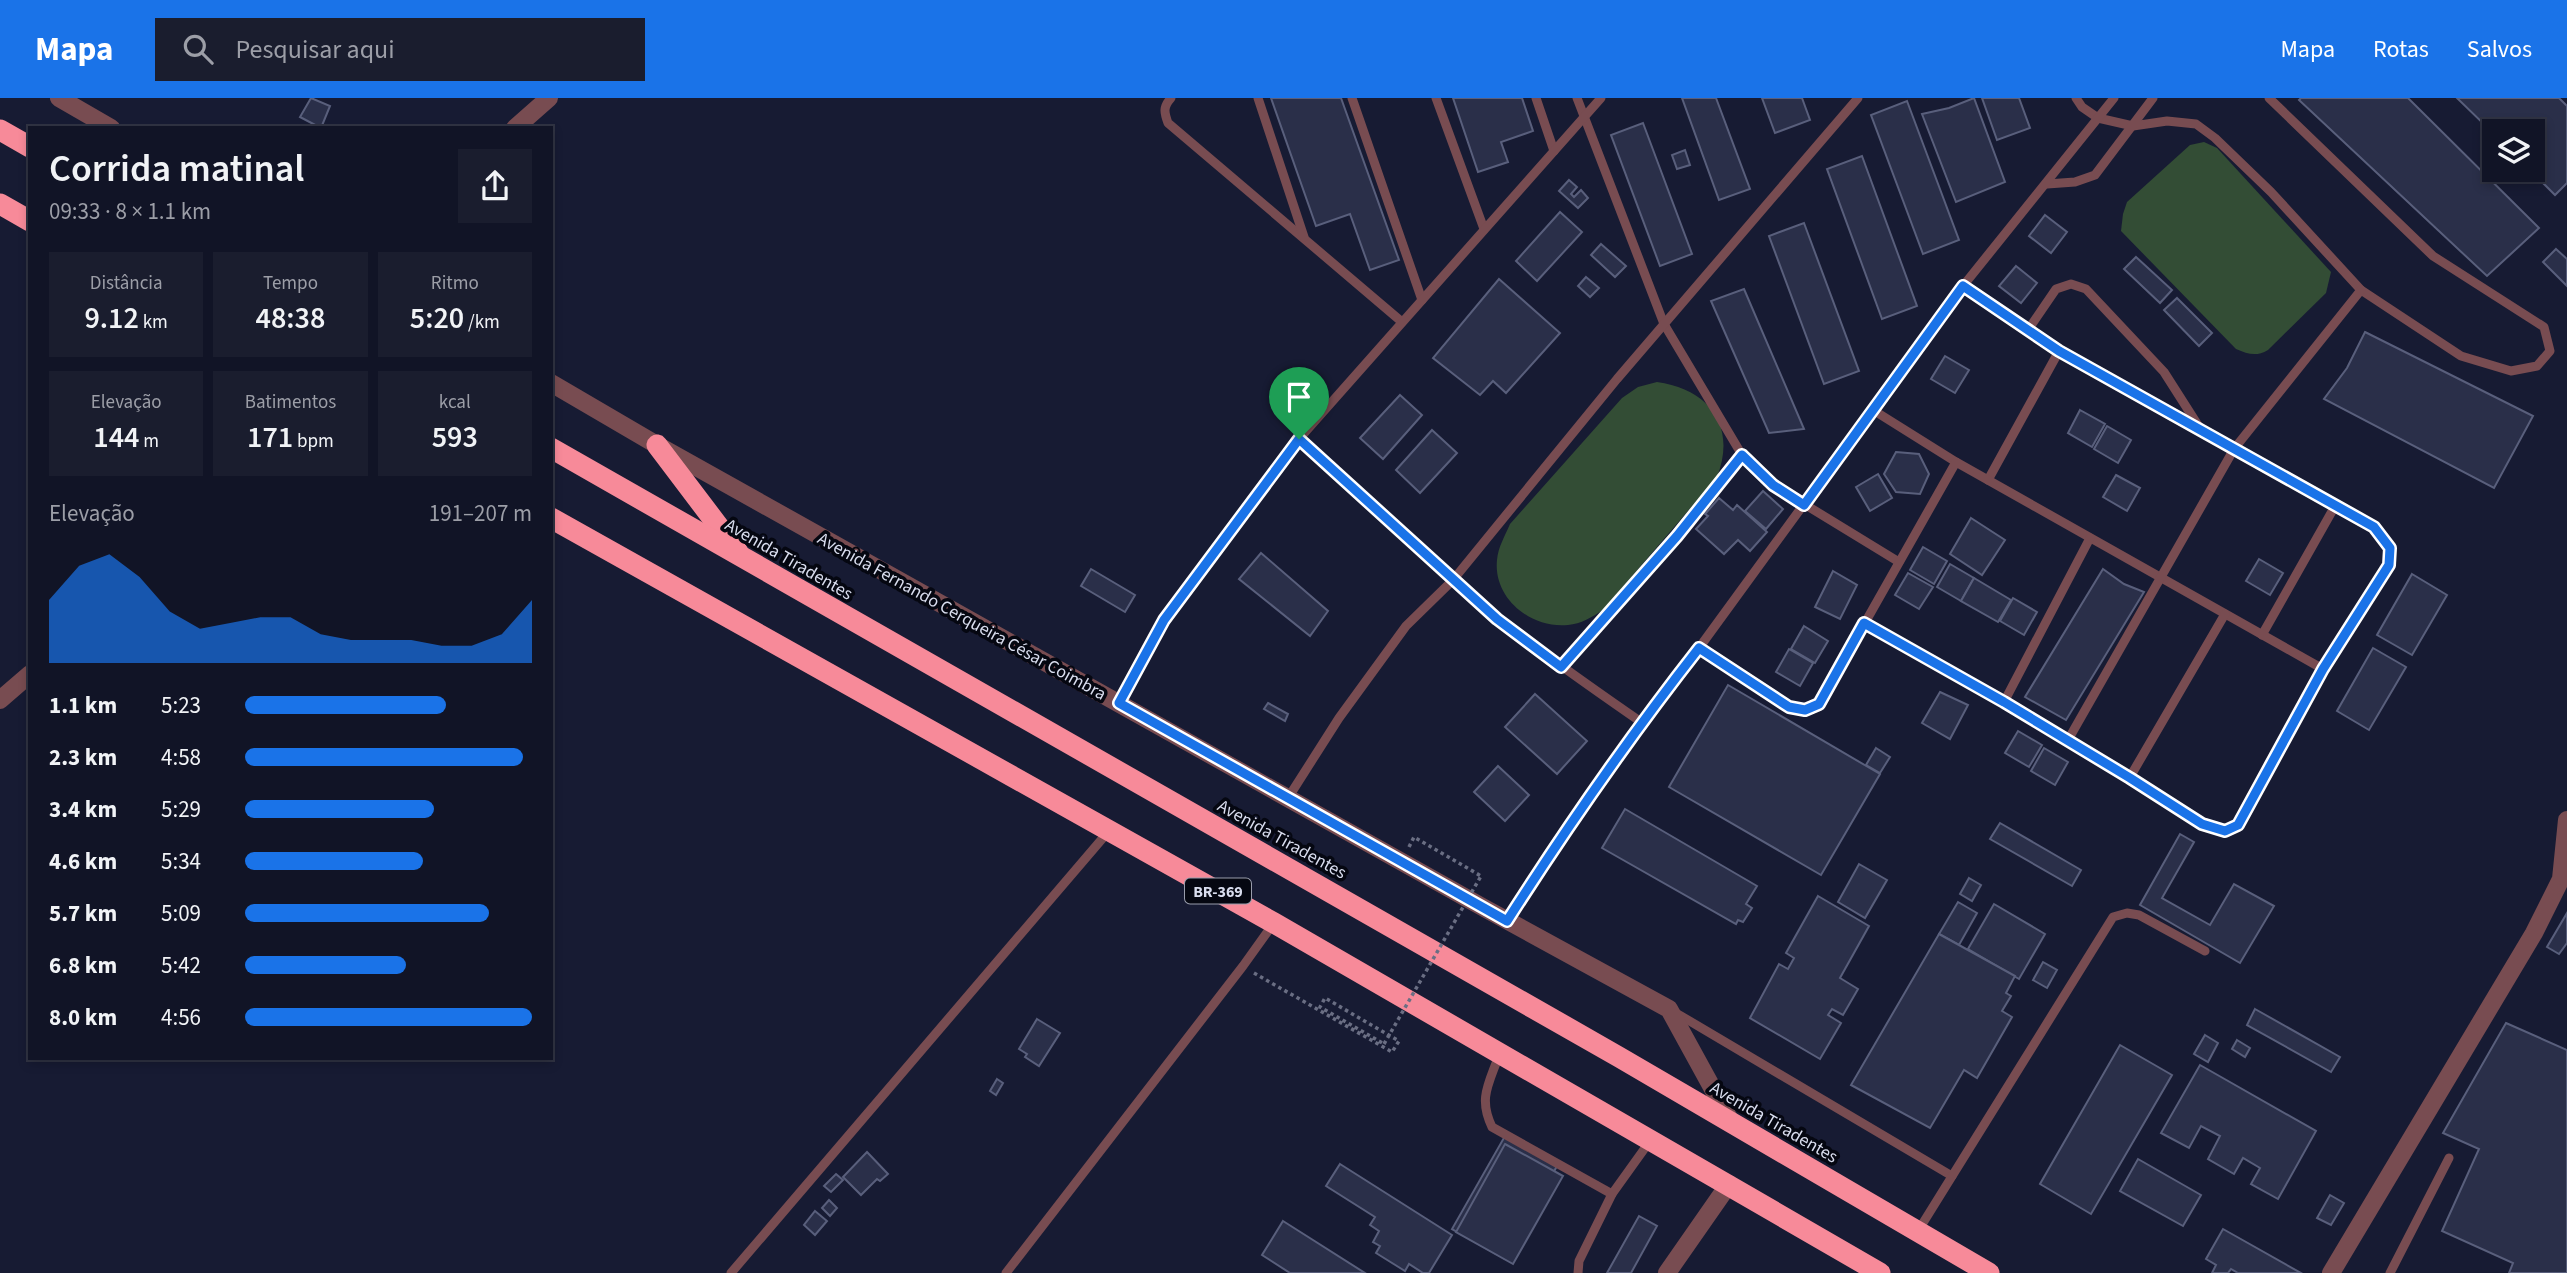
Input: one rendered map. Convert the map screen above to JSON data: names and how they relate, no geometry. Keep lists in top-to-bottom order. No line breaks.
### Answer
{"streets":{"highway":["Avenida Tiradentes","BR-369"],"street":["Avenida Fernando Cerqueira César Coimbra"]},"page":{"header":"Mapa","search":"Pesquisar aqui","nav":["Mapa","Rotas","Salvos"],"heading":["Corrida matinal","09:33 · 8 × 1.1 km"],"stats":[["Distância","9.12 km"],["Tempo","48:38"],["Ritmo","5:20 /km"],["Elevação","144 m"],["Batimentos","171 bpm"],["kcal","593"]],"chart":["Elevação","191–207 m"],"list":[{"name":"1.1 km","note":"5:23"},{"name":"2.3 km","note":"4:58"},{"name":"3.4 km","note":"5:29"},{"name":"4.6 km","note":"5:34"},{"name":"5.7 km","note":"5:09"},{"name":"6.8 km","note":"5:42"},{"name":"8.0 km","note":"4:56"}]}}
